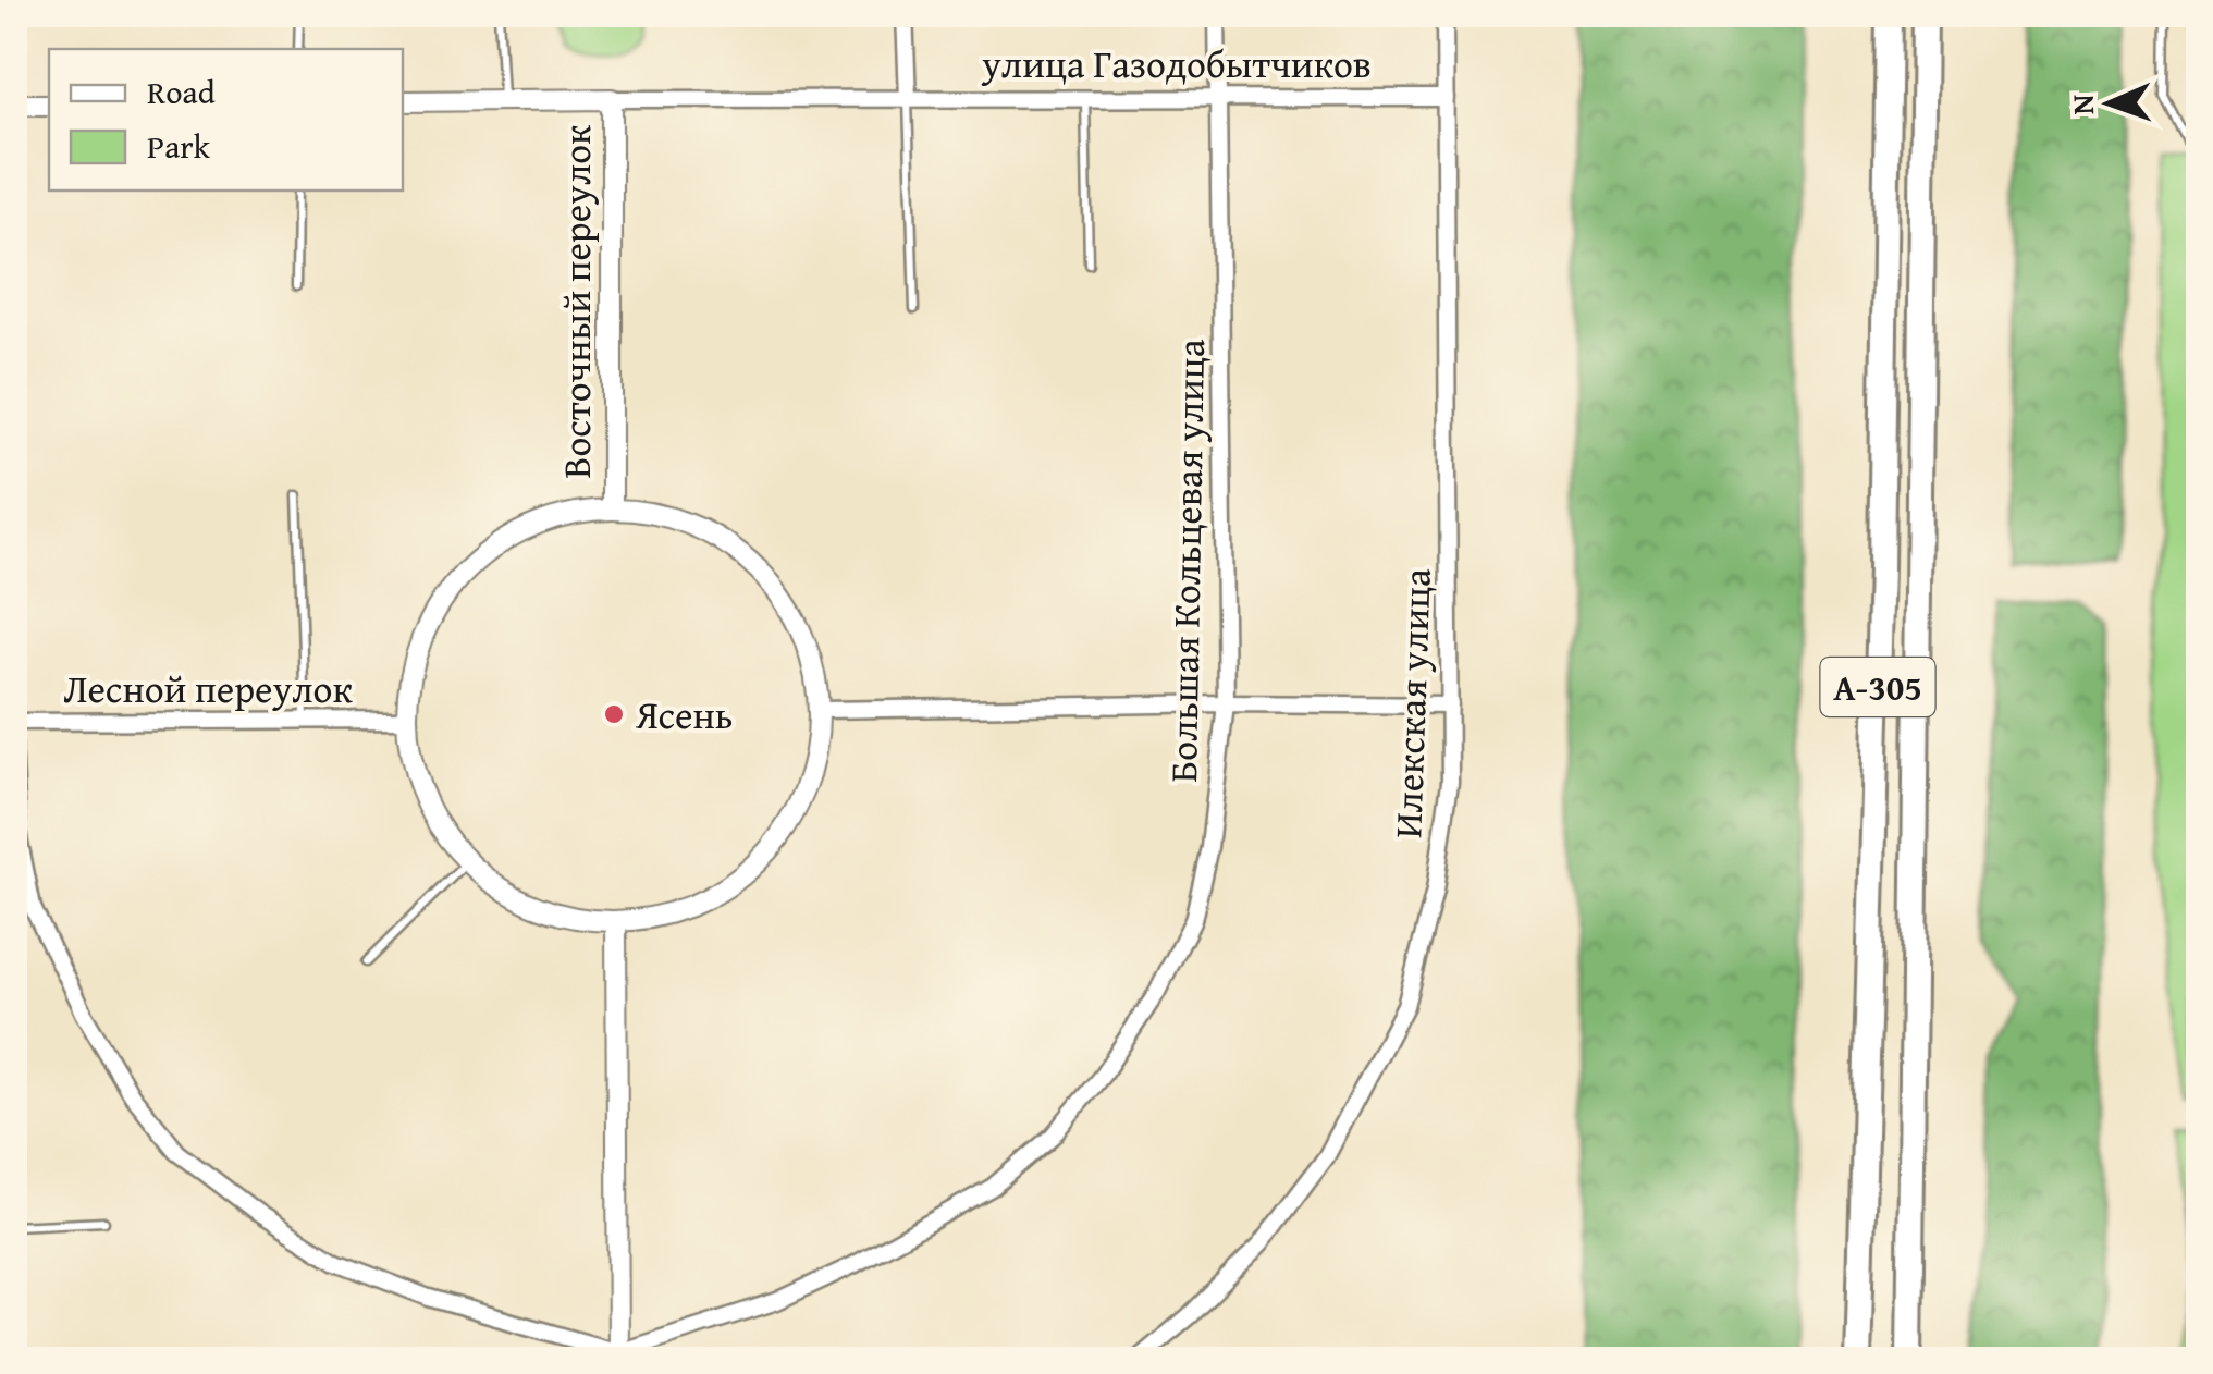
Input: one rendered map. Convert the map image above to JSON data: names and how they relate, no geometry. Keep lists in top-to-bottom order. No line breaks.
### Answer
{"streets":{"highway":["А-305"],"street":["улица Газодобытчиков","Восточный переулок","Большая Кольцевая улица","Лесной переулок","Илекская улица"]},"crossings":[["улица Газодобытчиков","Восточный переулок"],["улица Газодобытчиков","Большая Кольцевая улица"],["улица Газодобытчиков","Илекская улица"]],"places":["Ясень"],"legend":["Road","Park"],"north":"left"}
